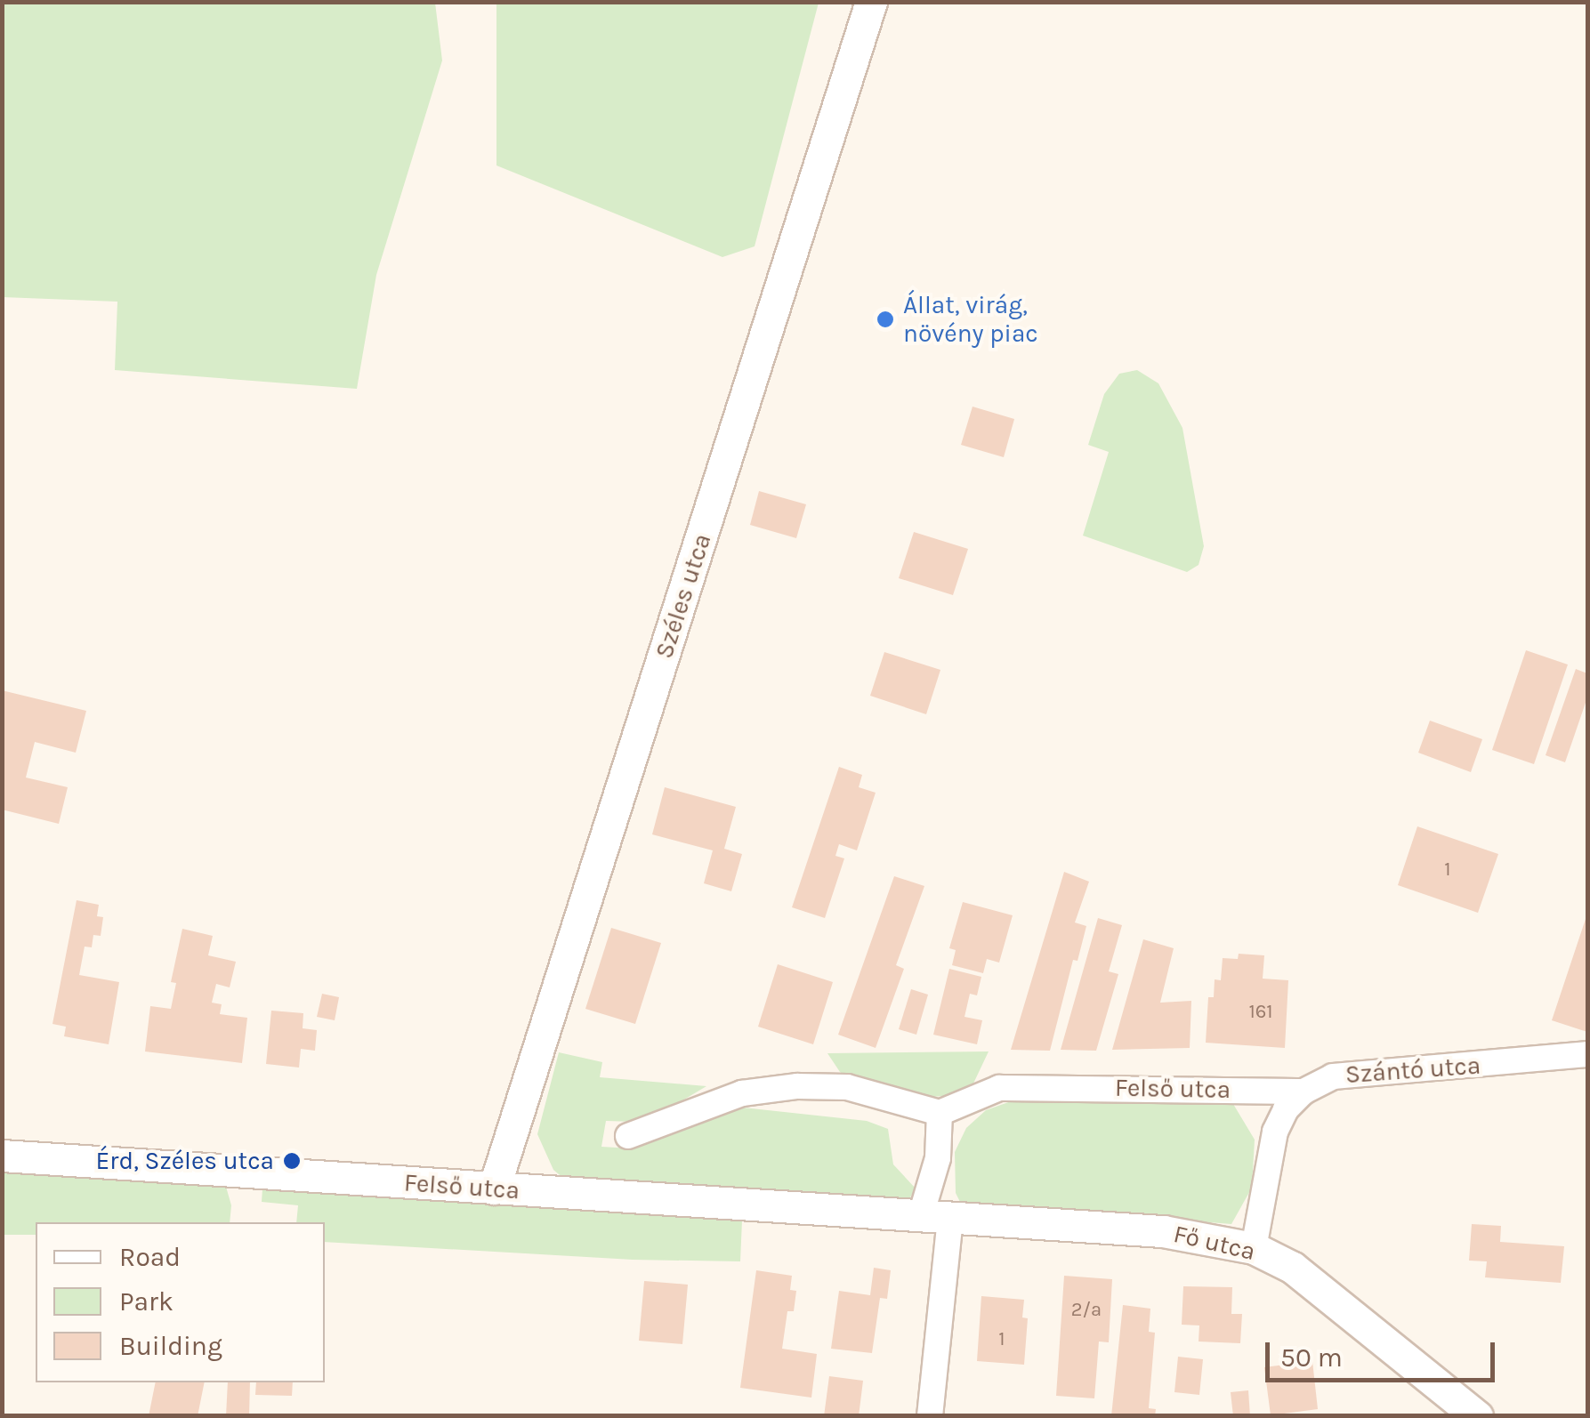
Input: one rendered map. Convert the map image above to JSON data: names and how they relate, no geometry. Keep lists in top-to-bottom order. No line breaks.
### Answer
{"streets":{"street":["Széles utca","Szántó utca","Felső utca","Fő utca"]},"crossings":[["Széles utca","Felső utca"],["Szántó utca","Felső utca"],["Felső utca","Fő utca"]],"places":["Állat, virág, növény piac","Érd, Széles utca"],"house_numbers":["1","161","2/a","1"],"legend":["Road","Park","Building"],"scale_bar":"50 m"}
